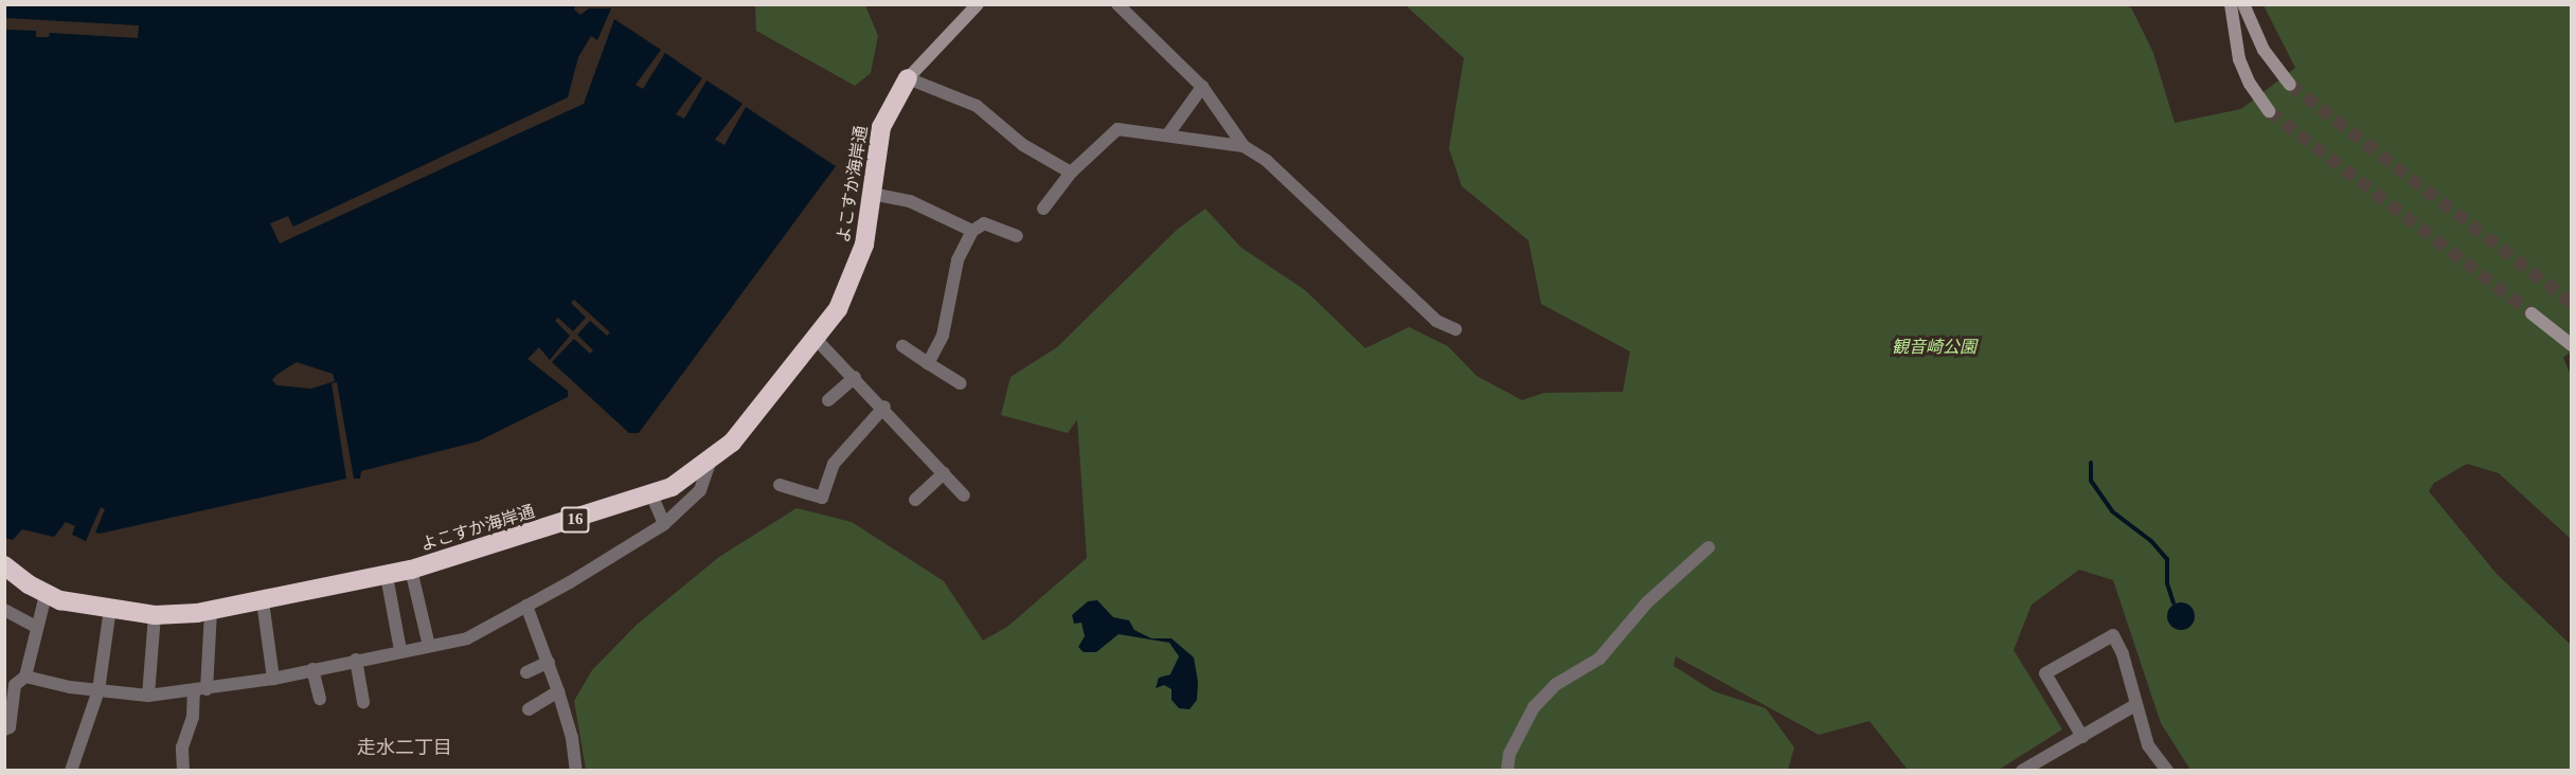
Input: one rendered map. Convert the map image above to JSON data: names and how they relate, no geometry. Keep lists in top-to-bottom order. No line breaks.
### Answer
{"streets":{"highway":["よこすか海岸通","16"]},"districts":["走水二丁目"],"parks":["観音崎公園"]}
